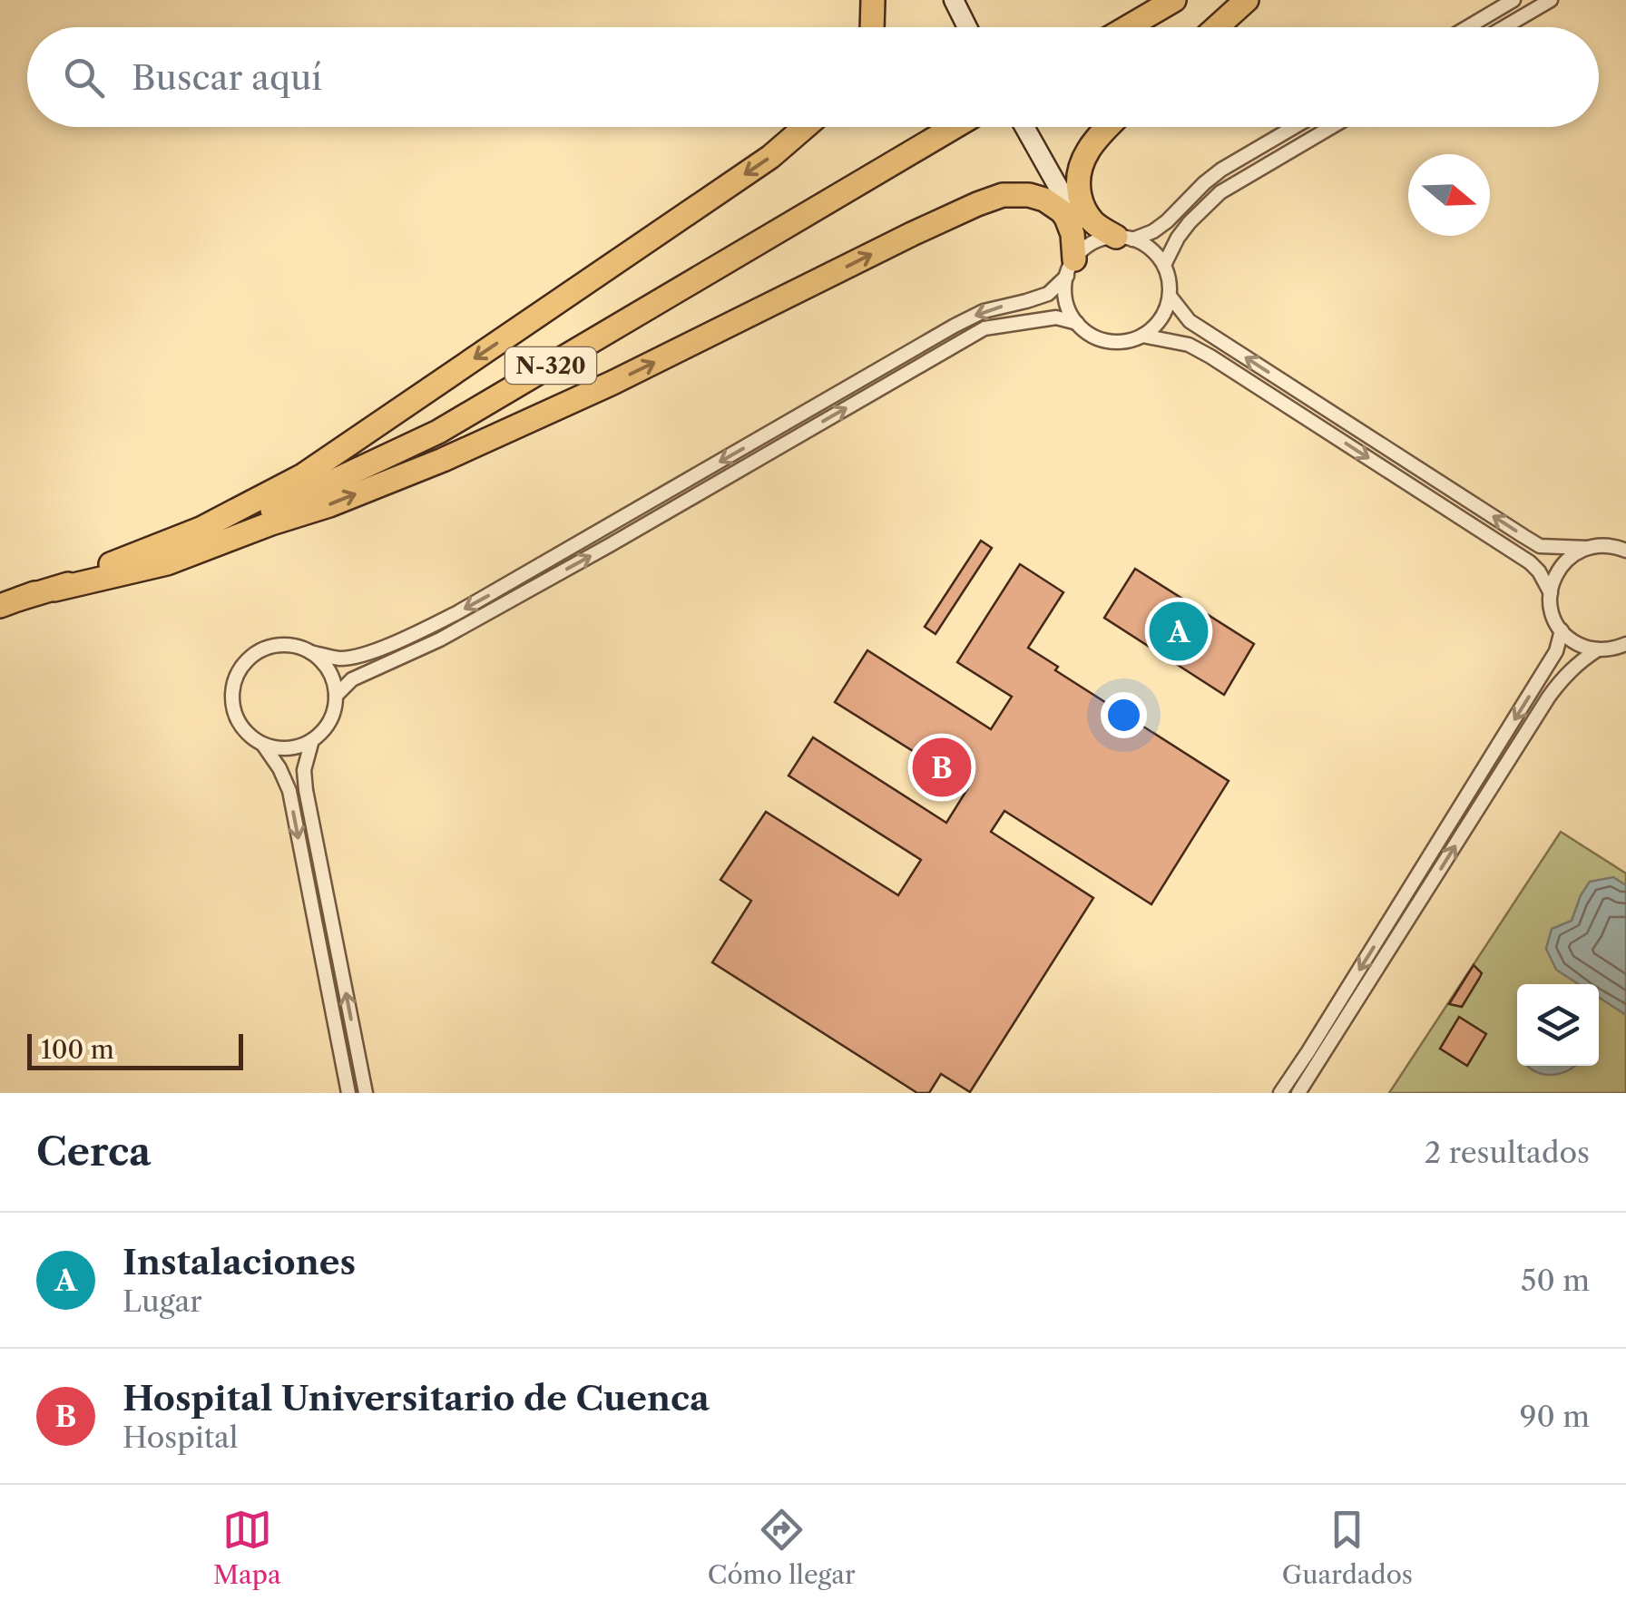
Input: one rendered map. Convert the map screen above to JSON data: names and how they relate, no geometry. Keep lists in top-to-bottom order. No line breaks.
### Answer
{"streets":{"highway":["N-320"]},"scale_bar":"100 m","north":"right","page":{"search":"Buscar aquí","pins":["A","B"],"scale":"100 m","heading":["Cerca","2 resultados"],"list":[{"mark":"A","name":"Instalaciones","note":"Lugar","value":"50 m"},{"mark":"B","name":"Hospital Universitario de Cuenca","note":"Hospital","value":"90 m"}],"nav":["Mapa","Cómo llegar","Guardados"]}}
